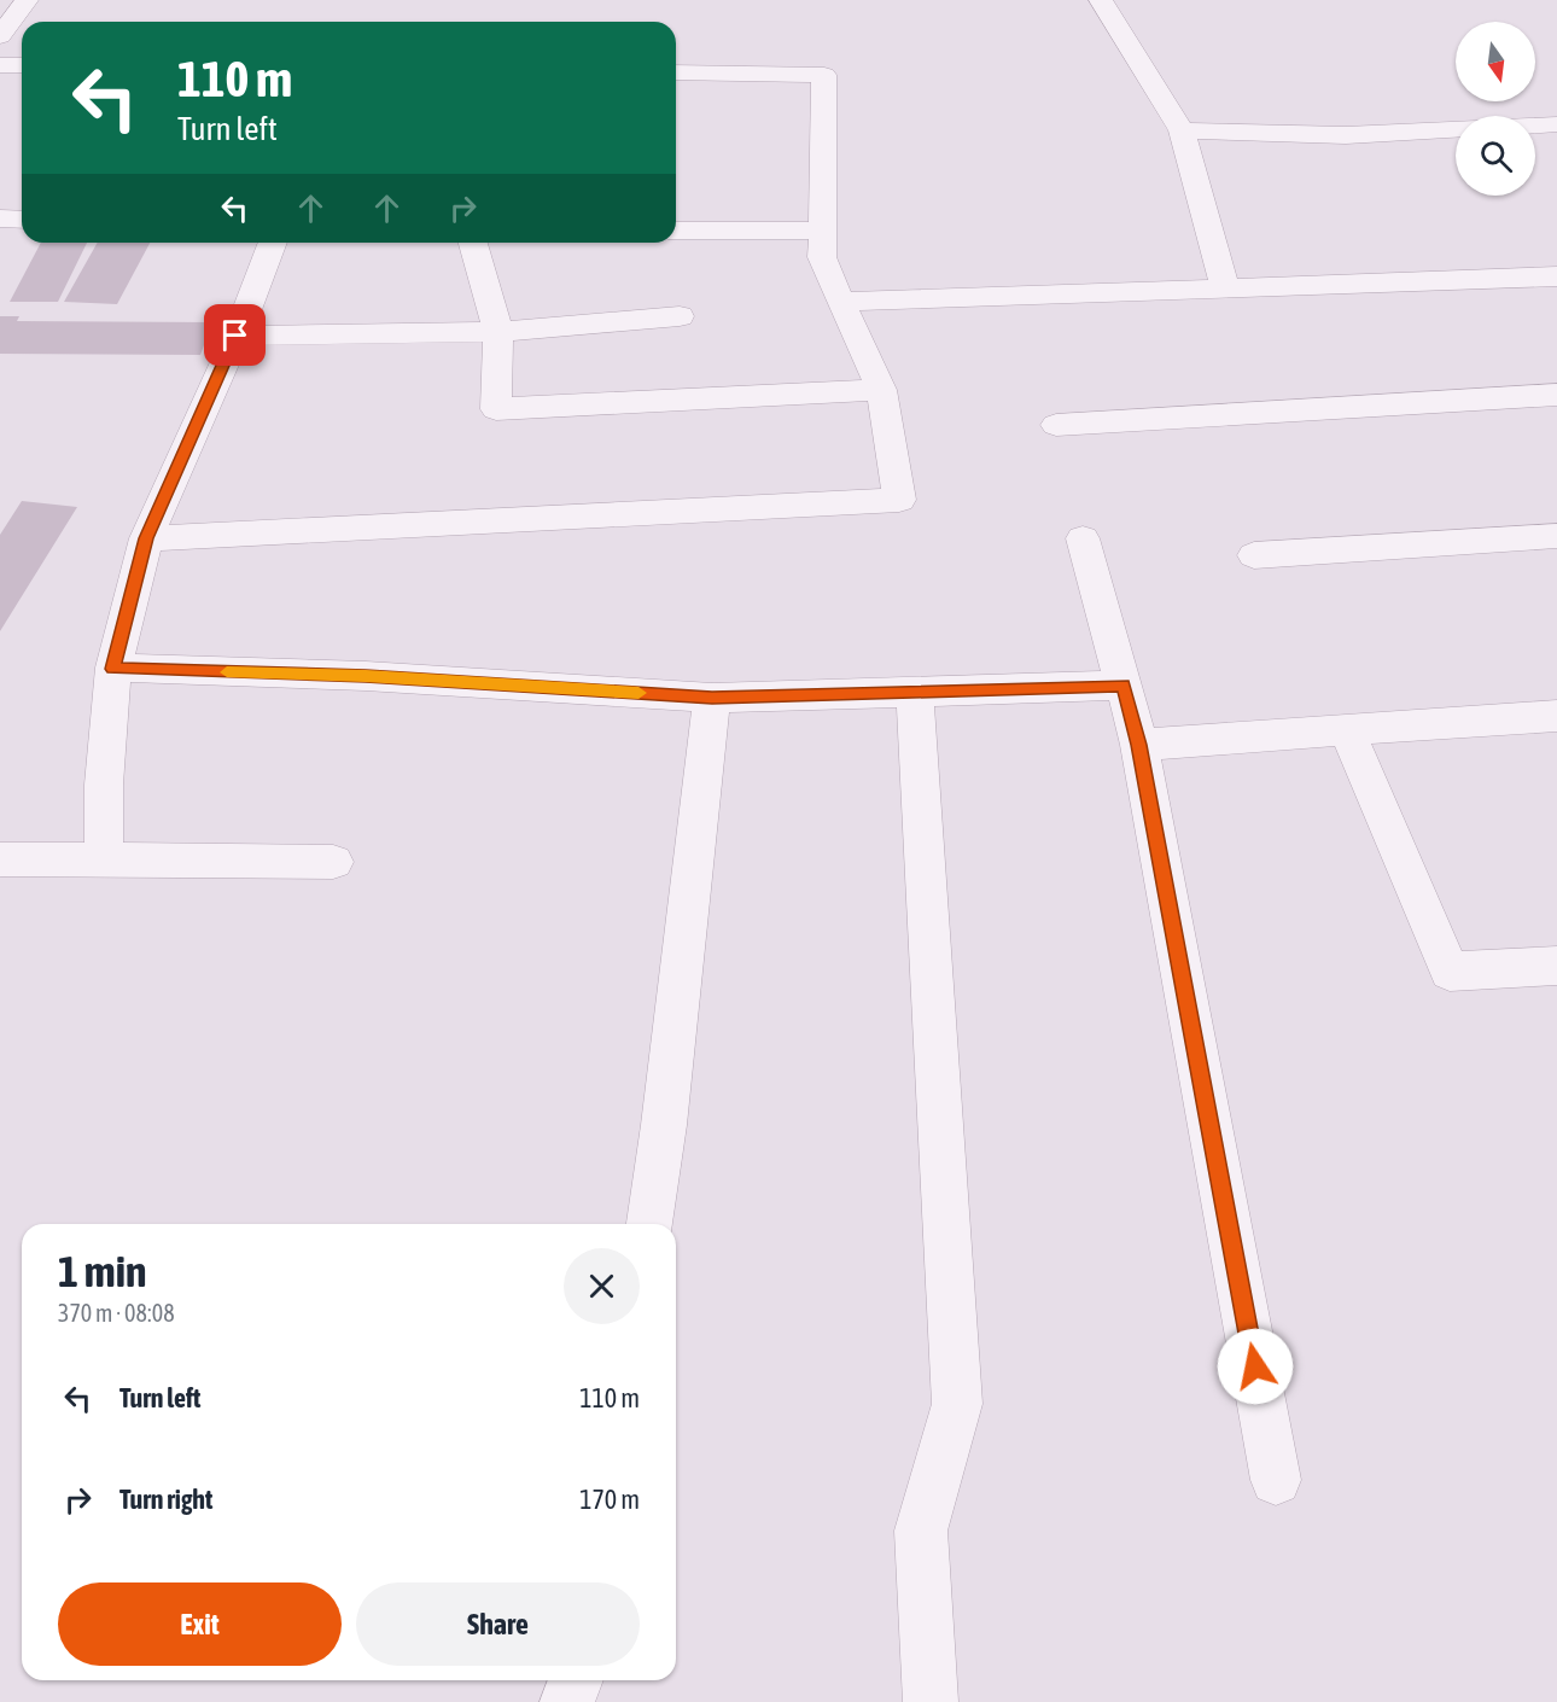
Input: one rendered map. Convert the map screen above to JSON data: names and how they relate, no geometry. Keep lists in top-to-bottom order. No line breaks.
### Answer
{"north":"bottom","page":{"turn":["110 m","Turn left"],"heading":["1 min","370 m · 08:08"],"list":[{"name":"Turn left","value":"110 m"},{"name":"Turn right","value":"170 m"}],"buttons":["Exit","Share"]}}
